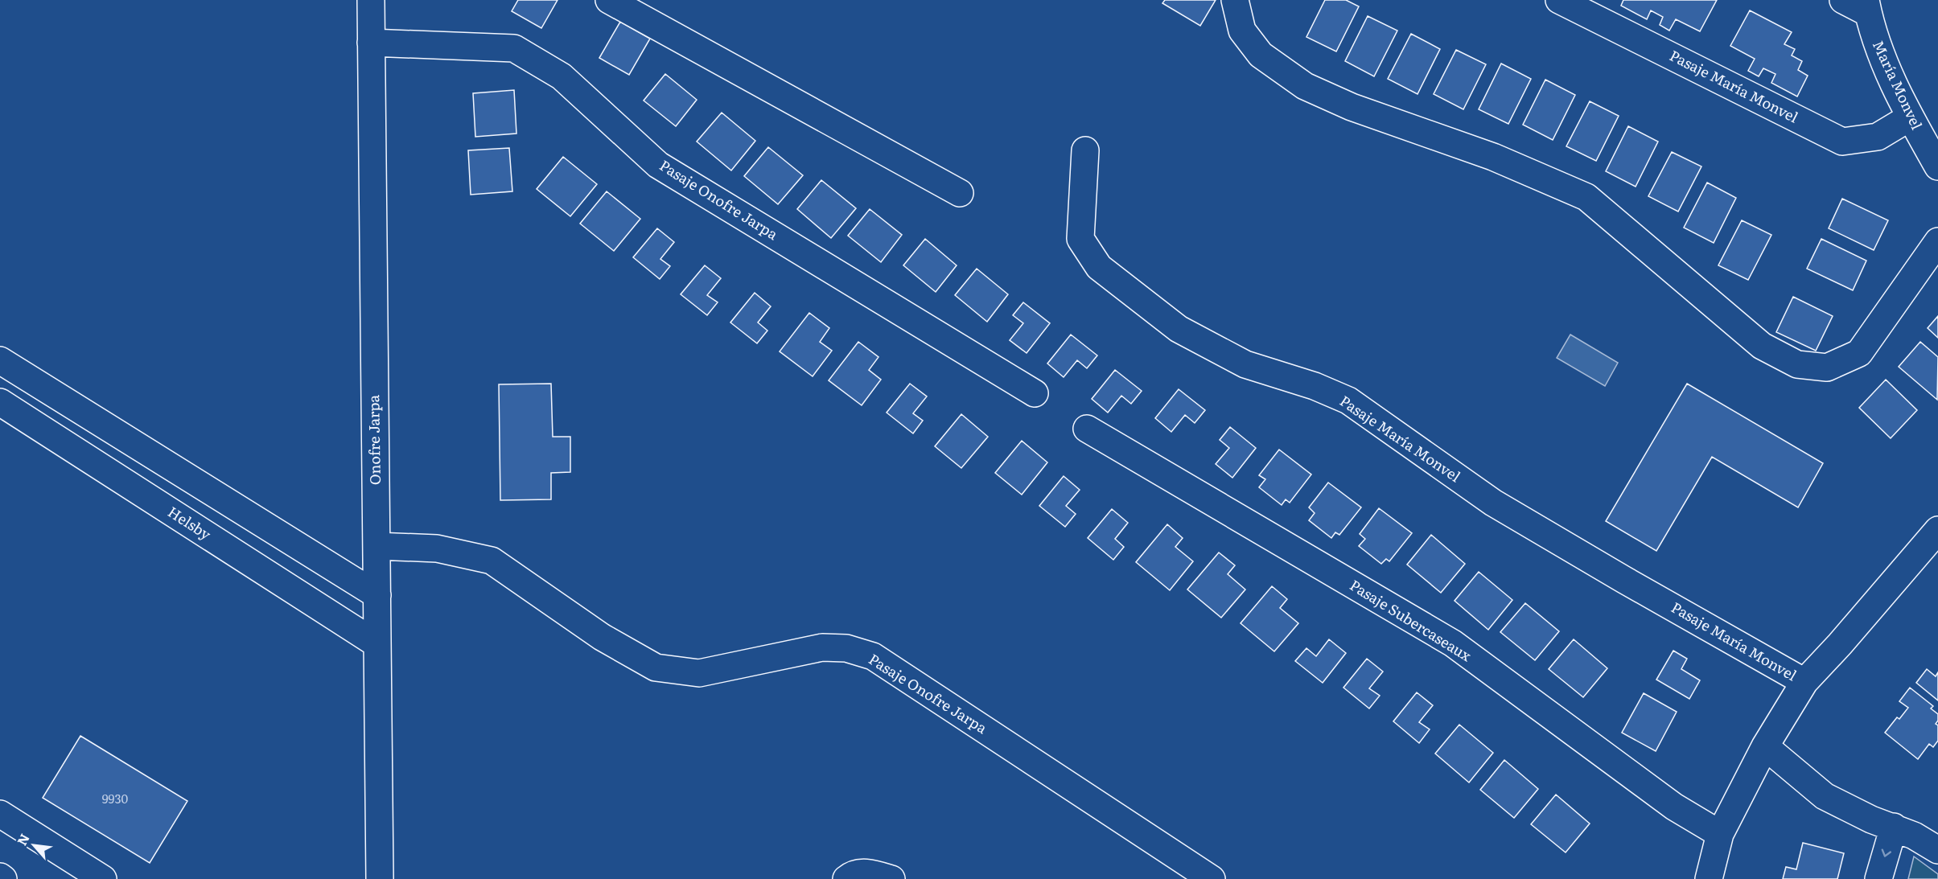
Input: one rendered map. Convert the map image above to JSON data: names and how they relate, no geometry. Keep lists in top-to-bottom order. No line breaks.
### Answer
{"streets":{"street":["María Monvel","Pasaje María Monvel","Pasaje Onofre Jarpa","Onofre Jarpa","Helsby","Pasaje Subercaseaux"]},"crossings":[["María Monvel","Pasaje María Monvel"],["Pasaje Onofre Jarpa","Onofre Jarpa"],["Onofre Jarpa","Helsby"]],"house_numbers":["9930"],"north":"top left"}
